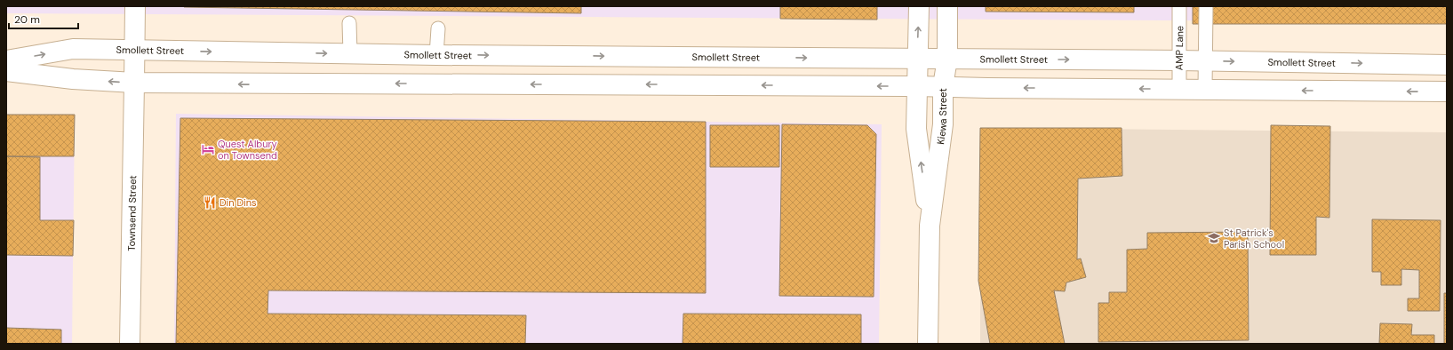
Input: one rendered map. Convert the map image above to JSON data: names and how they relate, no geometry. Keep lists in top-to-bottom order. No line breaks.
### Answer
{"streets":{"street":["Smollett Street","Kiewa Street","Townsend Street"],"lane":["AMP Lane"]},"crossings":[["AMP Lane","Smollett Street"],["Smollett Street","Kiewa Street"],["Smollett Street","Townsend Street"]],"places":{"hotel":["Quest Albury on Townsend"],"restaurant":["Din Dins"],"school or university":["St Patrick's Parish School"]},"scale_bar":"20 m"}
